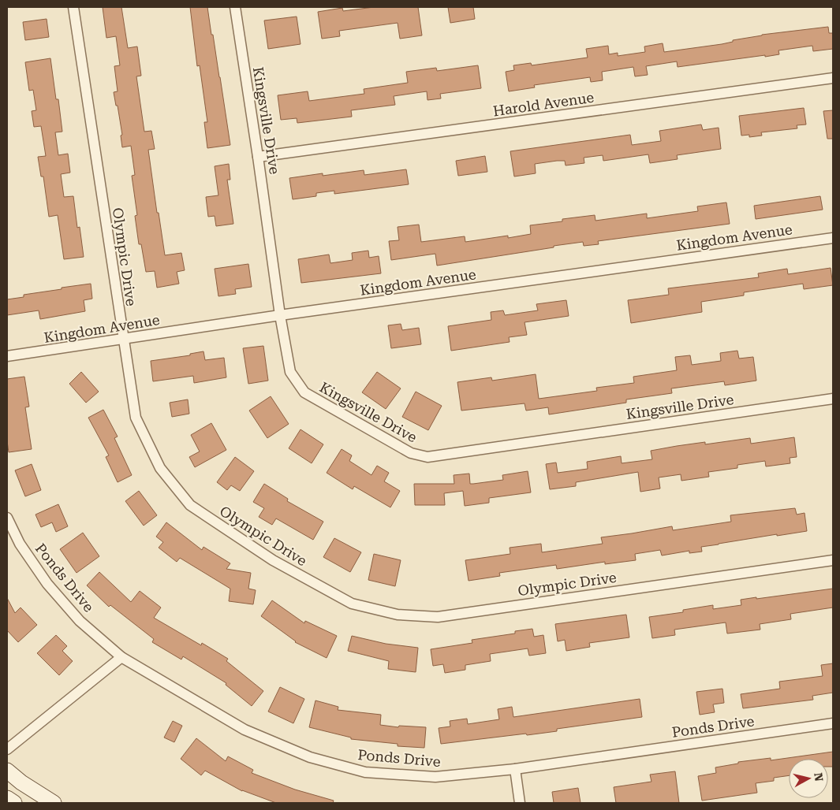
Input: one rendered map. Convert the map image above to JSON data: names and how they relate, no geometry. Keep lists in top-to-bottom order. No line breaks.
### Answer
{"streets":{"street":["Harold Avenue","Kingsville Drive","Kingdom Avenue","Olympic Drive","Ponds Drive"]},"crossings":[["Harold Avenue","Kingsville Drive"],["Kingsville Drive","Kingdom Avenue"],["Kingdom Avenue","Olympic Drive"]],"north":"right"}
